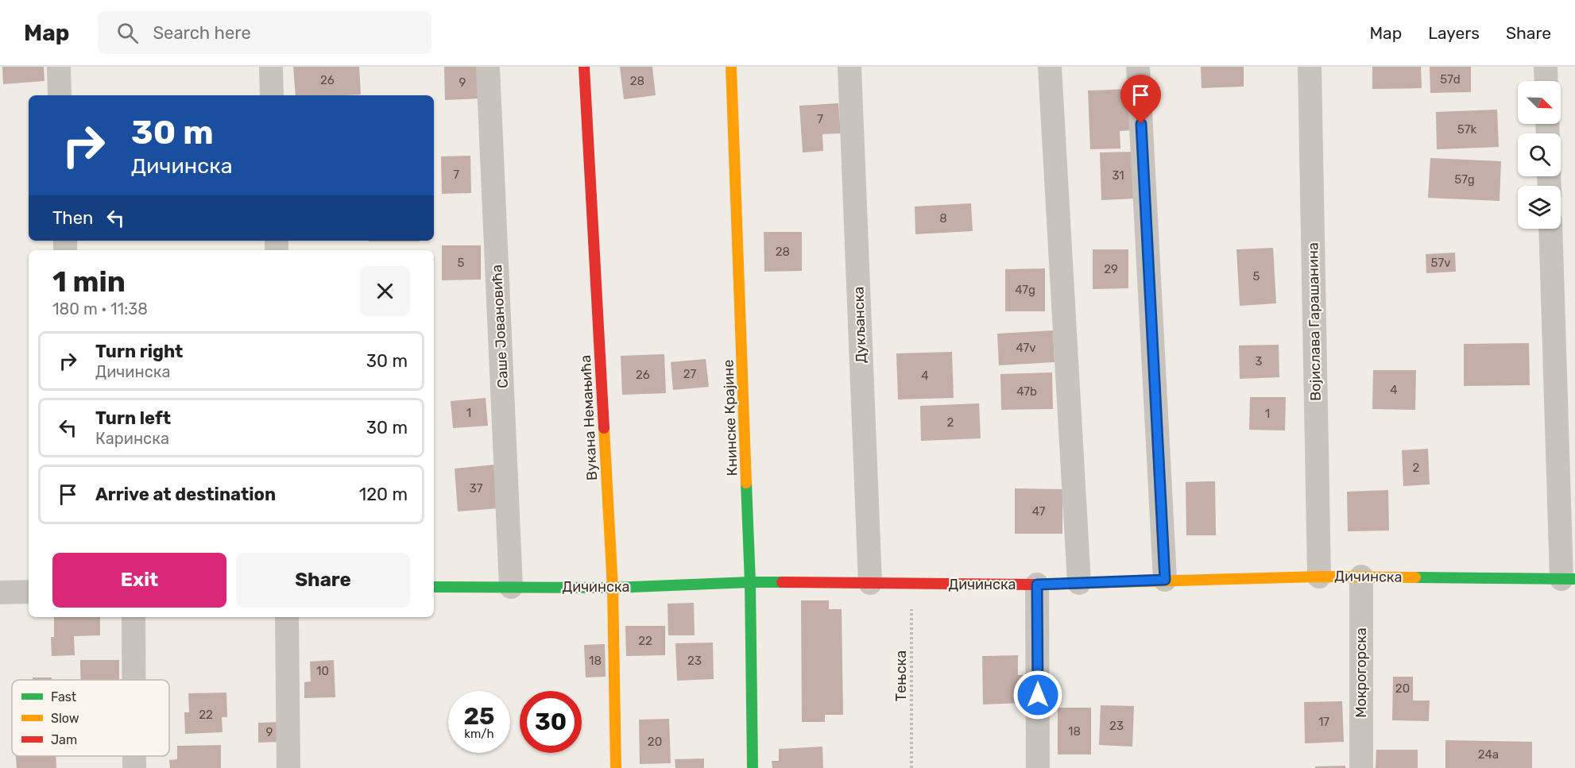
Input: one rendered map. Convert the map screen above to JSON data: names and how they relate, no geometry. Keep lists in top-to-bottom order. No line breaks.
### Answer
{"streets":{"street":["Војислава Гарашанина","Дукљанска","Саше Јовановића","Вукана Немањића","Книнске Крајине","Дичинска","Мокрогорска"],"path":["Тењска"]},"crossings":[["Војислава Гарашанина","Дичинска"],["Дукљанска","Дичинска"],["Саше Јовановића","Дичинска"],["Вукана Немањића","Дичинска"],["Книнске Крајине","Дичинска"],["Дичинска","Мокрогорска"],["Дичинска","Тењска"]],"house_numbers":["57d","26","28","9","7","57k","7","31","57g","8","28","5","57v","29","5","47g","47v","3","27","26","4","4","47b","1","1","2","2","37","47","22","18","23","10","20","22","17","23","18","9","20","24a"],"legend":["Fast","Slow","Jam"],"north":"bottom right","page":{"header":"Map","search":"Search here","nav":["Map","Layers","Share"],"turn":["30 m","Дичинска"],"then":"Then","heading":["1 min","180 m · 11:38"],"list":[{"name":"Turn right","note":"Дичинска","value":"30 m"},{"name":"Turn left","note":"Каринска","value":"30 m"},{"name":"Arrive at destination","value":"120 m"}],"buttons":["Exit","Share"],"speed":"25 km/h","limit":"30"}}
